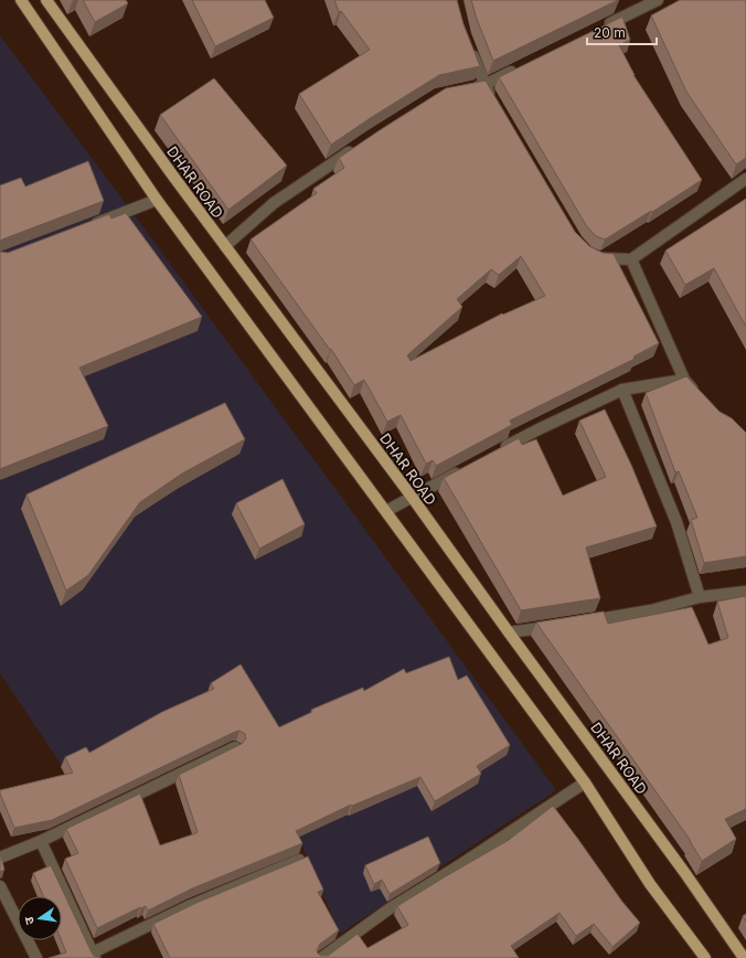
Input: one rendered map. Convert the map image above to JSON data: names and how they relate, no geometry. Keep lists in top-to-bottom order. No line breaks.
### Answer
{"streets":{"main road":["DHAR ROAD"]},"scale_bar":"20 m","north":"left"}
